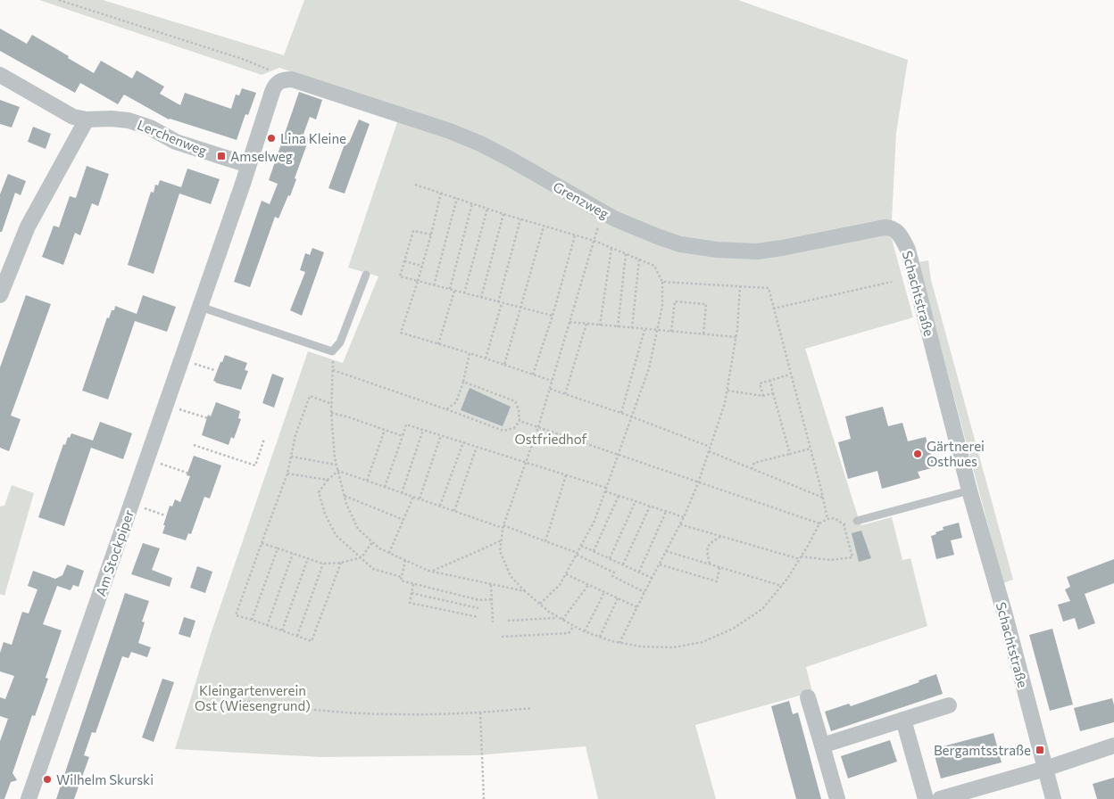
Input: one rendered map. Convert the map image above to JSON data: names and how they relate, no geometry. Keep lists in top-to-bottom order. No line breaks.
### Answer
{"streets":{"street":["Lerchenweg","Grenzweg","Schachtstraße","Am Stockpiper"]},"crossings":[["Lerchenweg","Am Stockpiper"],["Grenzweg","Schachtstraße"],["Grenzweg","Am Stockpiper"]],"parks":["Ostfriedhof","Kleingartenverein Ost (Wiesengrund)"],"places":{"other":["Lina Kleine","Gärtnerei Osthues","Wilhelm Skurski"],"transit":["Amselweg","Bergamtsstraße"]}}
